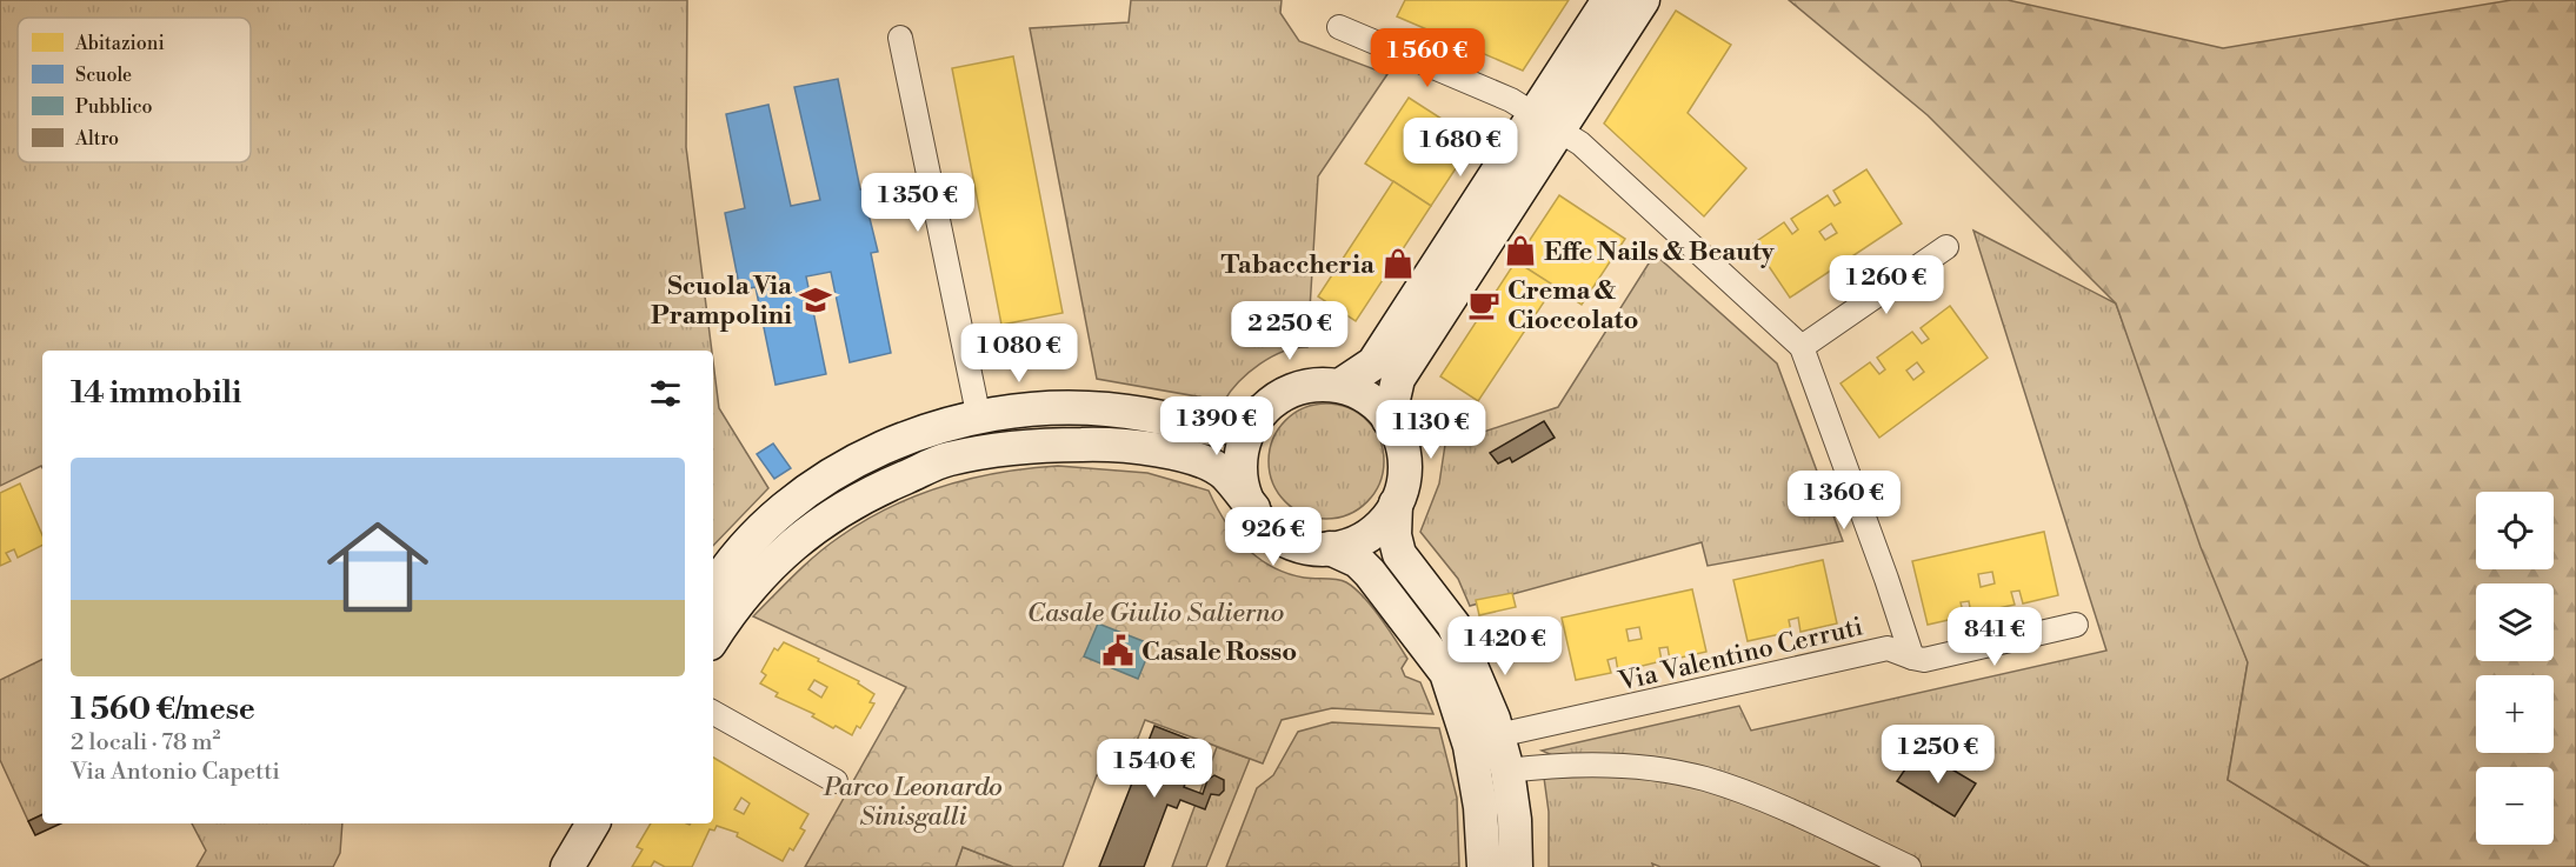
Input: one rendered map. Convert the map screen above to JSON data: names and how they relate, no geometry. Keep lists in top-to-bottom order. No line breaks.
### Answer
{"streets":{"street":["Via Valentino Cerruti"]},"parks":["Casale Giulio Salierno","Parco Leonardo Sinisgalli"],"places":{"shop":["Effe Nails & Beauty","Tabaccheria"],"school or university":["Scuola Via Prampolini"],"cafe":["Crema & Cioccolato"],"public building":["Casale Rosso"]},"legend":["Abitazioni","Scuole","Pubblico","Altro"],"page":{"price":["1 560 €","1 680 €","1 350 €","1 260 €","2 250 €","1 080 €","1 390 €","1 130 €","1 360 €","926 €","841 €","1 420 €","1 250 €","1 540 €"],"heading":"14 immobili","list":[{"name":"1 560 €/mese","note":"2 locali · 78 m² · Via Antonio Capetti"}],"map_buttons":["+","−"]}}
